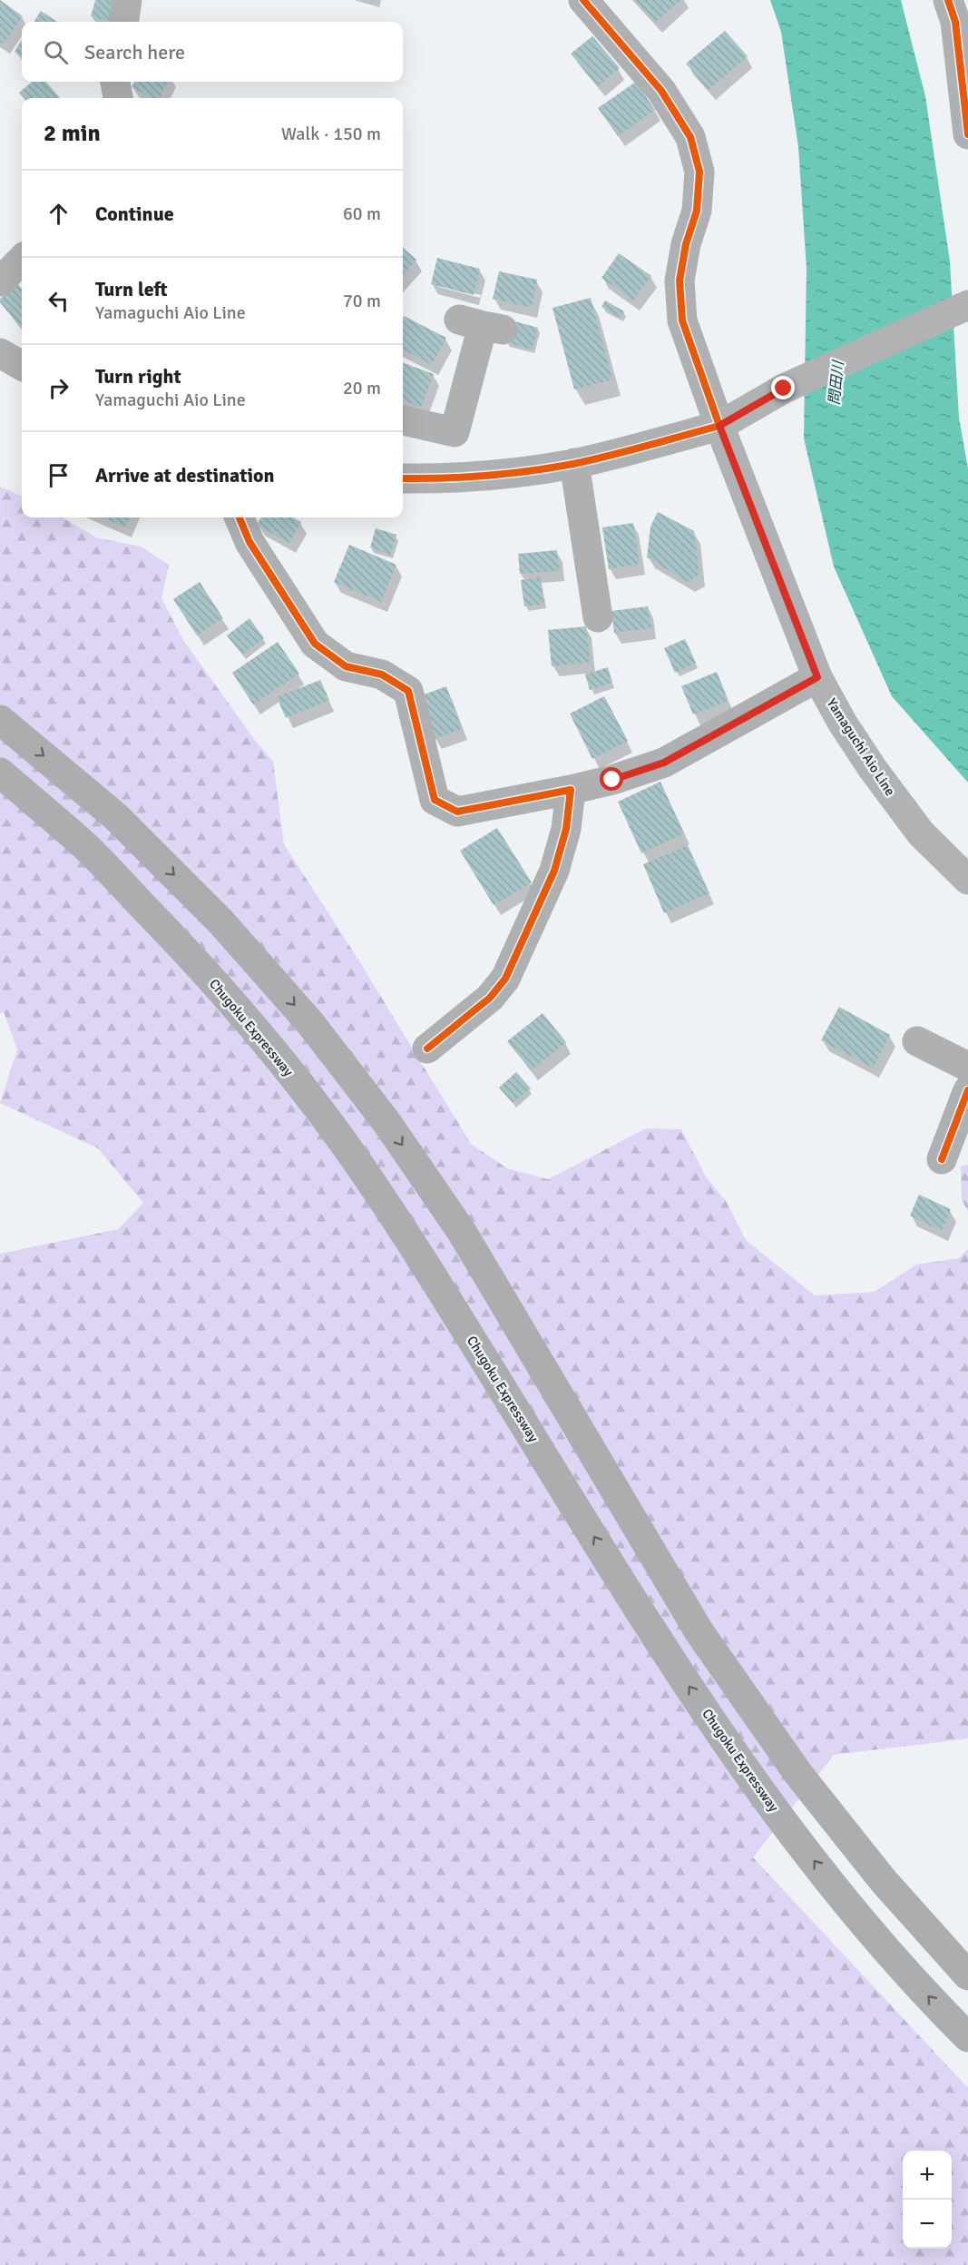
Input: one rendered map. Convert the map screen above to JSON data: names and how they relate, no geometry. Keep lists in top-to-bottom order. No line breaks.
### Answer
{"streets":{"highway":["Chugoku Expressway"],"main road":["Yamaguchi Aio Line"]},"water":["問田川"],"page":{"search":"Search here","heading":["2 min","Walk · 150 m"],"list":[["Continue","60 m"],["Turn left","Yamaguchi Aio Line","70 m"],["Turn right","Yamaguchi Aio Line","20 m"],"Arrive at destination"],"map_buttons":["+","−"]}}
